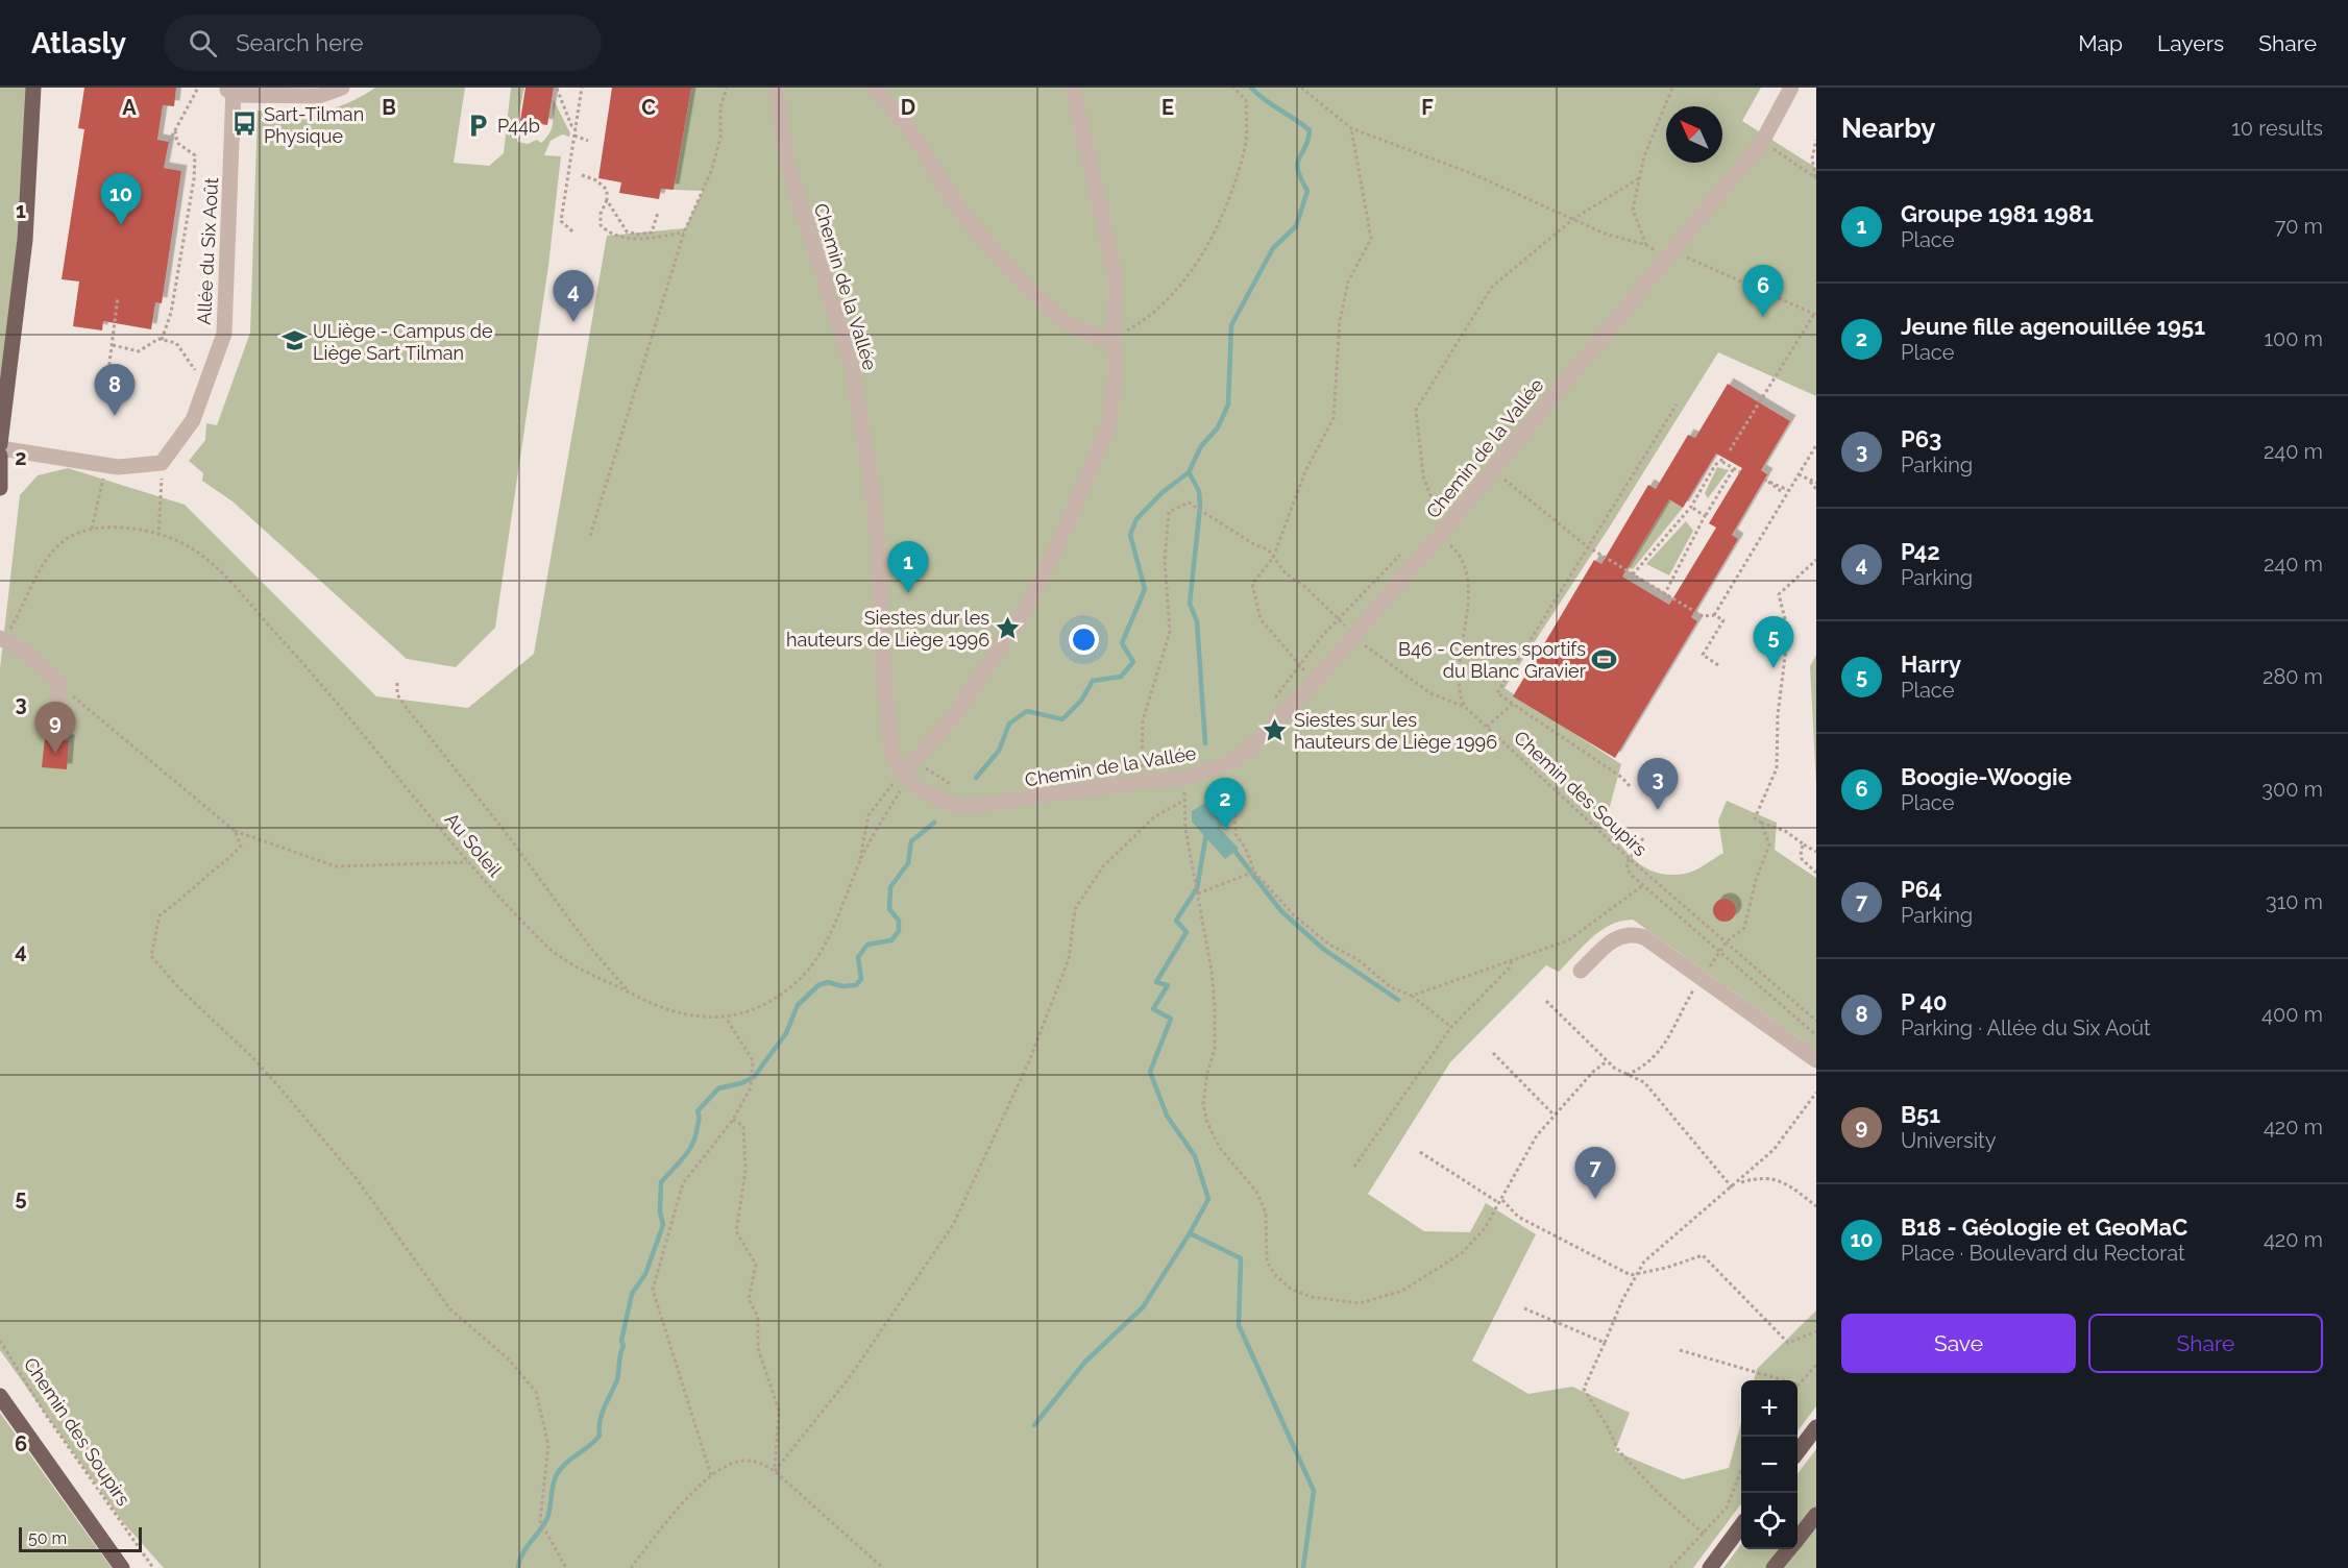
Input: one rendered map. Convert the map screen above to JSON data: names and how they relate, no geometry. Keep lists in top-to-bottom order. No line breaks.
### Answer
{"streets":{"street":["Allée du Six Août","Chemin de la Vallée"],"path":["Chemin des Soupirs","Au Soleil"]},"crossings":[["Chemin de la Vallée","Au Soleil"]],"places":{"bus stop":["Sart-Tilman Physique"],"parking":["P44b"],"school or university":["ULiège - Campus de Liège Sart Tilman"],"place":["Siestes dur les hauteurs de Liège 1996","Siestes sur les hauteurs de Liège 1996"],"sports":["B46 - Centres sportifs du Blanc Gravier"]},"scale_bar":"50 m","north":"top left","page":{"header":"Atlasly","search":"Search here","nav":["Map","Layers","Share"],"heading":["Nearby","10 results"],"list":[{"mark":"1","name":"Groupe 1981 1981","note":"Place","value":"70 m"},{"mark":"2","name":"Jeune fille agenouillée 1951","note":"Place","value":"100 m"},{"mark":"3","name":"P63","note":"Parking","value":"240 m"},{"mark":"4","name":"P42","note":"Parking","value":"240 m"},{"mark":"5","name":"Harry","note":"Place","value":"280 m"},{"mark":"6","name":"Boogie-Woogie","note":"Place","value":"300 m"},{"mark":"7","name":"P64","note":"Parking","value":"310 m"},{"mark":"8","name":"P 40","note":"Parking · Allée du Six Août","value":"400 m"},{"mark":"9","name":"B51","note":"University","value":"420 m"},{"mark":"10","name":"B18 - Géologie et GeoMaC","note":"Place · Boulevard du Rectorat","value":"420 m"}],"pins":["10","6","4","8","1","5","9","3","2","7"],"buttons":["Save","Share"],"map_buttons":["+","−"],"scale":"50 m"},"grid":{"columns":["A","B","C","D","E","F"],"rows":["1","2","3","4","5","6"]}}
